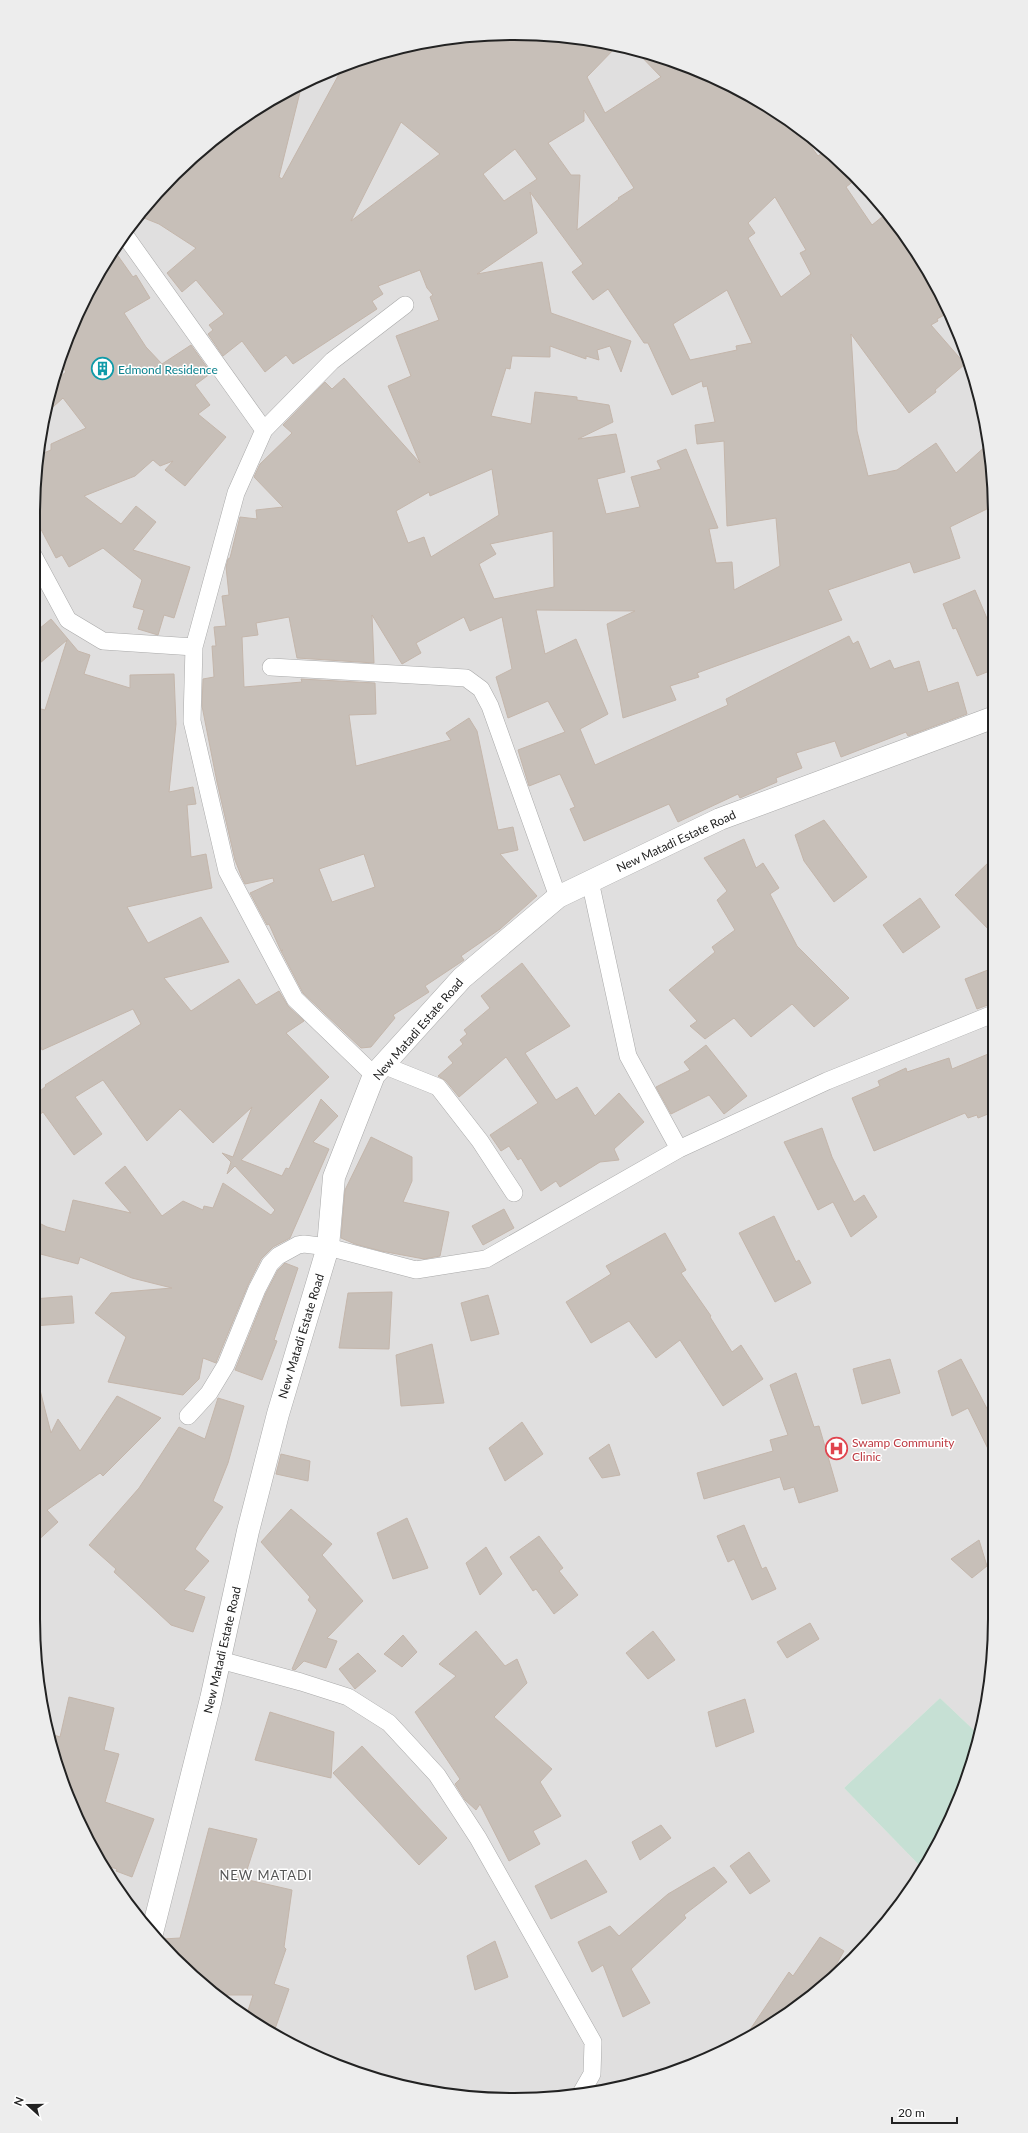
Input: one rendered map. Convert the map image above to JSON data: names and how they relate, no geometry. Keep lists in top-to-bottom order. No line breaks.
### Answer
{"streets":{"street":["New Matadi Estate Road"]},"districts":["NEW MATADI"],"places":{"building":["Edmond Residence"],"hospital":["Swamp Community Clinic"]},"scale_bar":"20 m","north":"left"}
